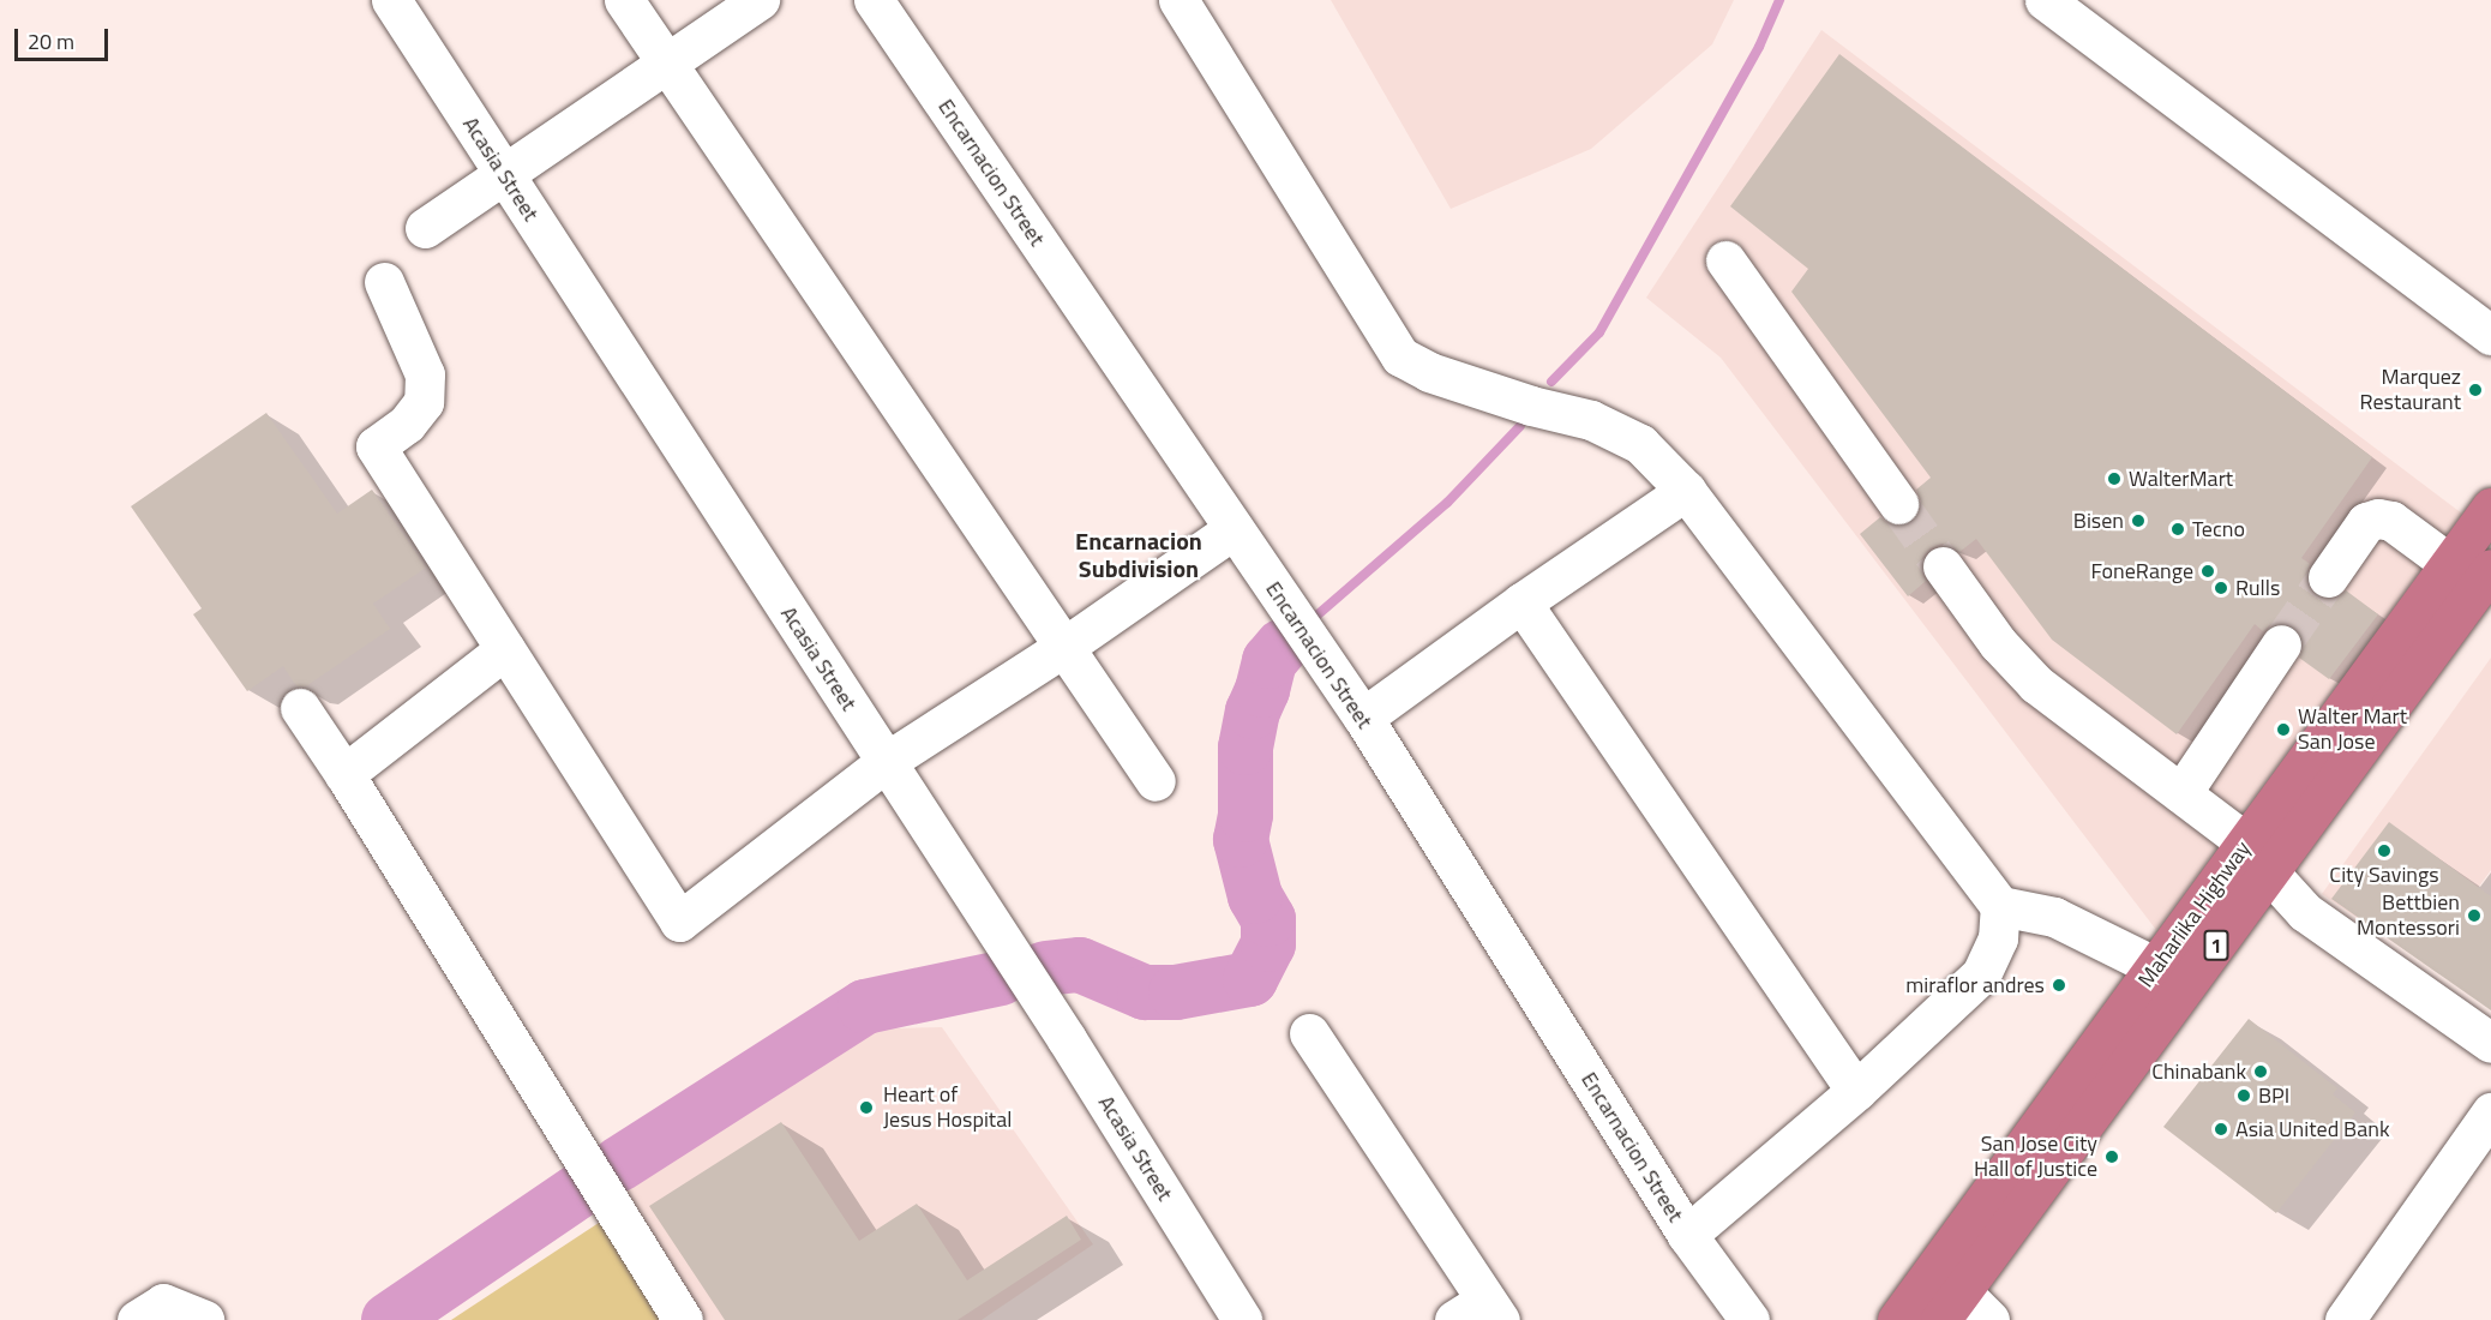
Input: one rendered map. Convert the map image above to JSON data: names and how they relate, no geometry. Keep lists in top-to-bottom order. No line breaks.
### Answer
{"streets":{"highway":["Maharlika Highway","1"],"street":["Acasia Street","Encarnacion Street"]},"districts":["Encarnacion Subdivision"],"places":["Marquez Restaurant","WalterMart","Bisen","Tecno","FoneRange","Rulls","Walter Mart San Jose","City Savings","Bettbien Montessori","miraflor andres","Chinabank","BPI","Heart of Jesus Hospital","Asia United Bank","San Jose City Hall of Justice"],"scale_bar":"20 m"}
